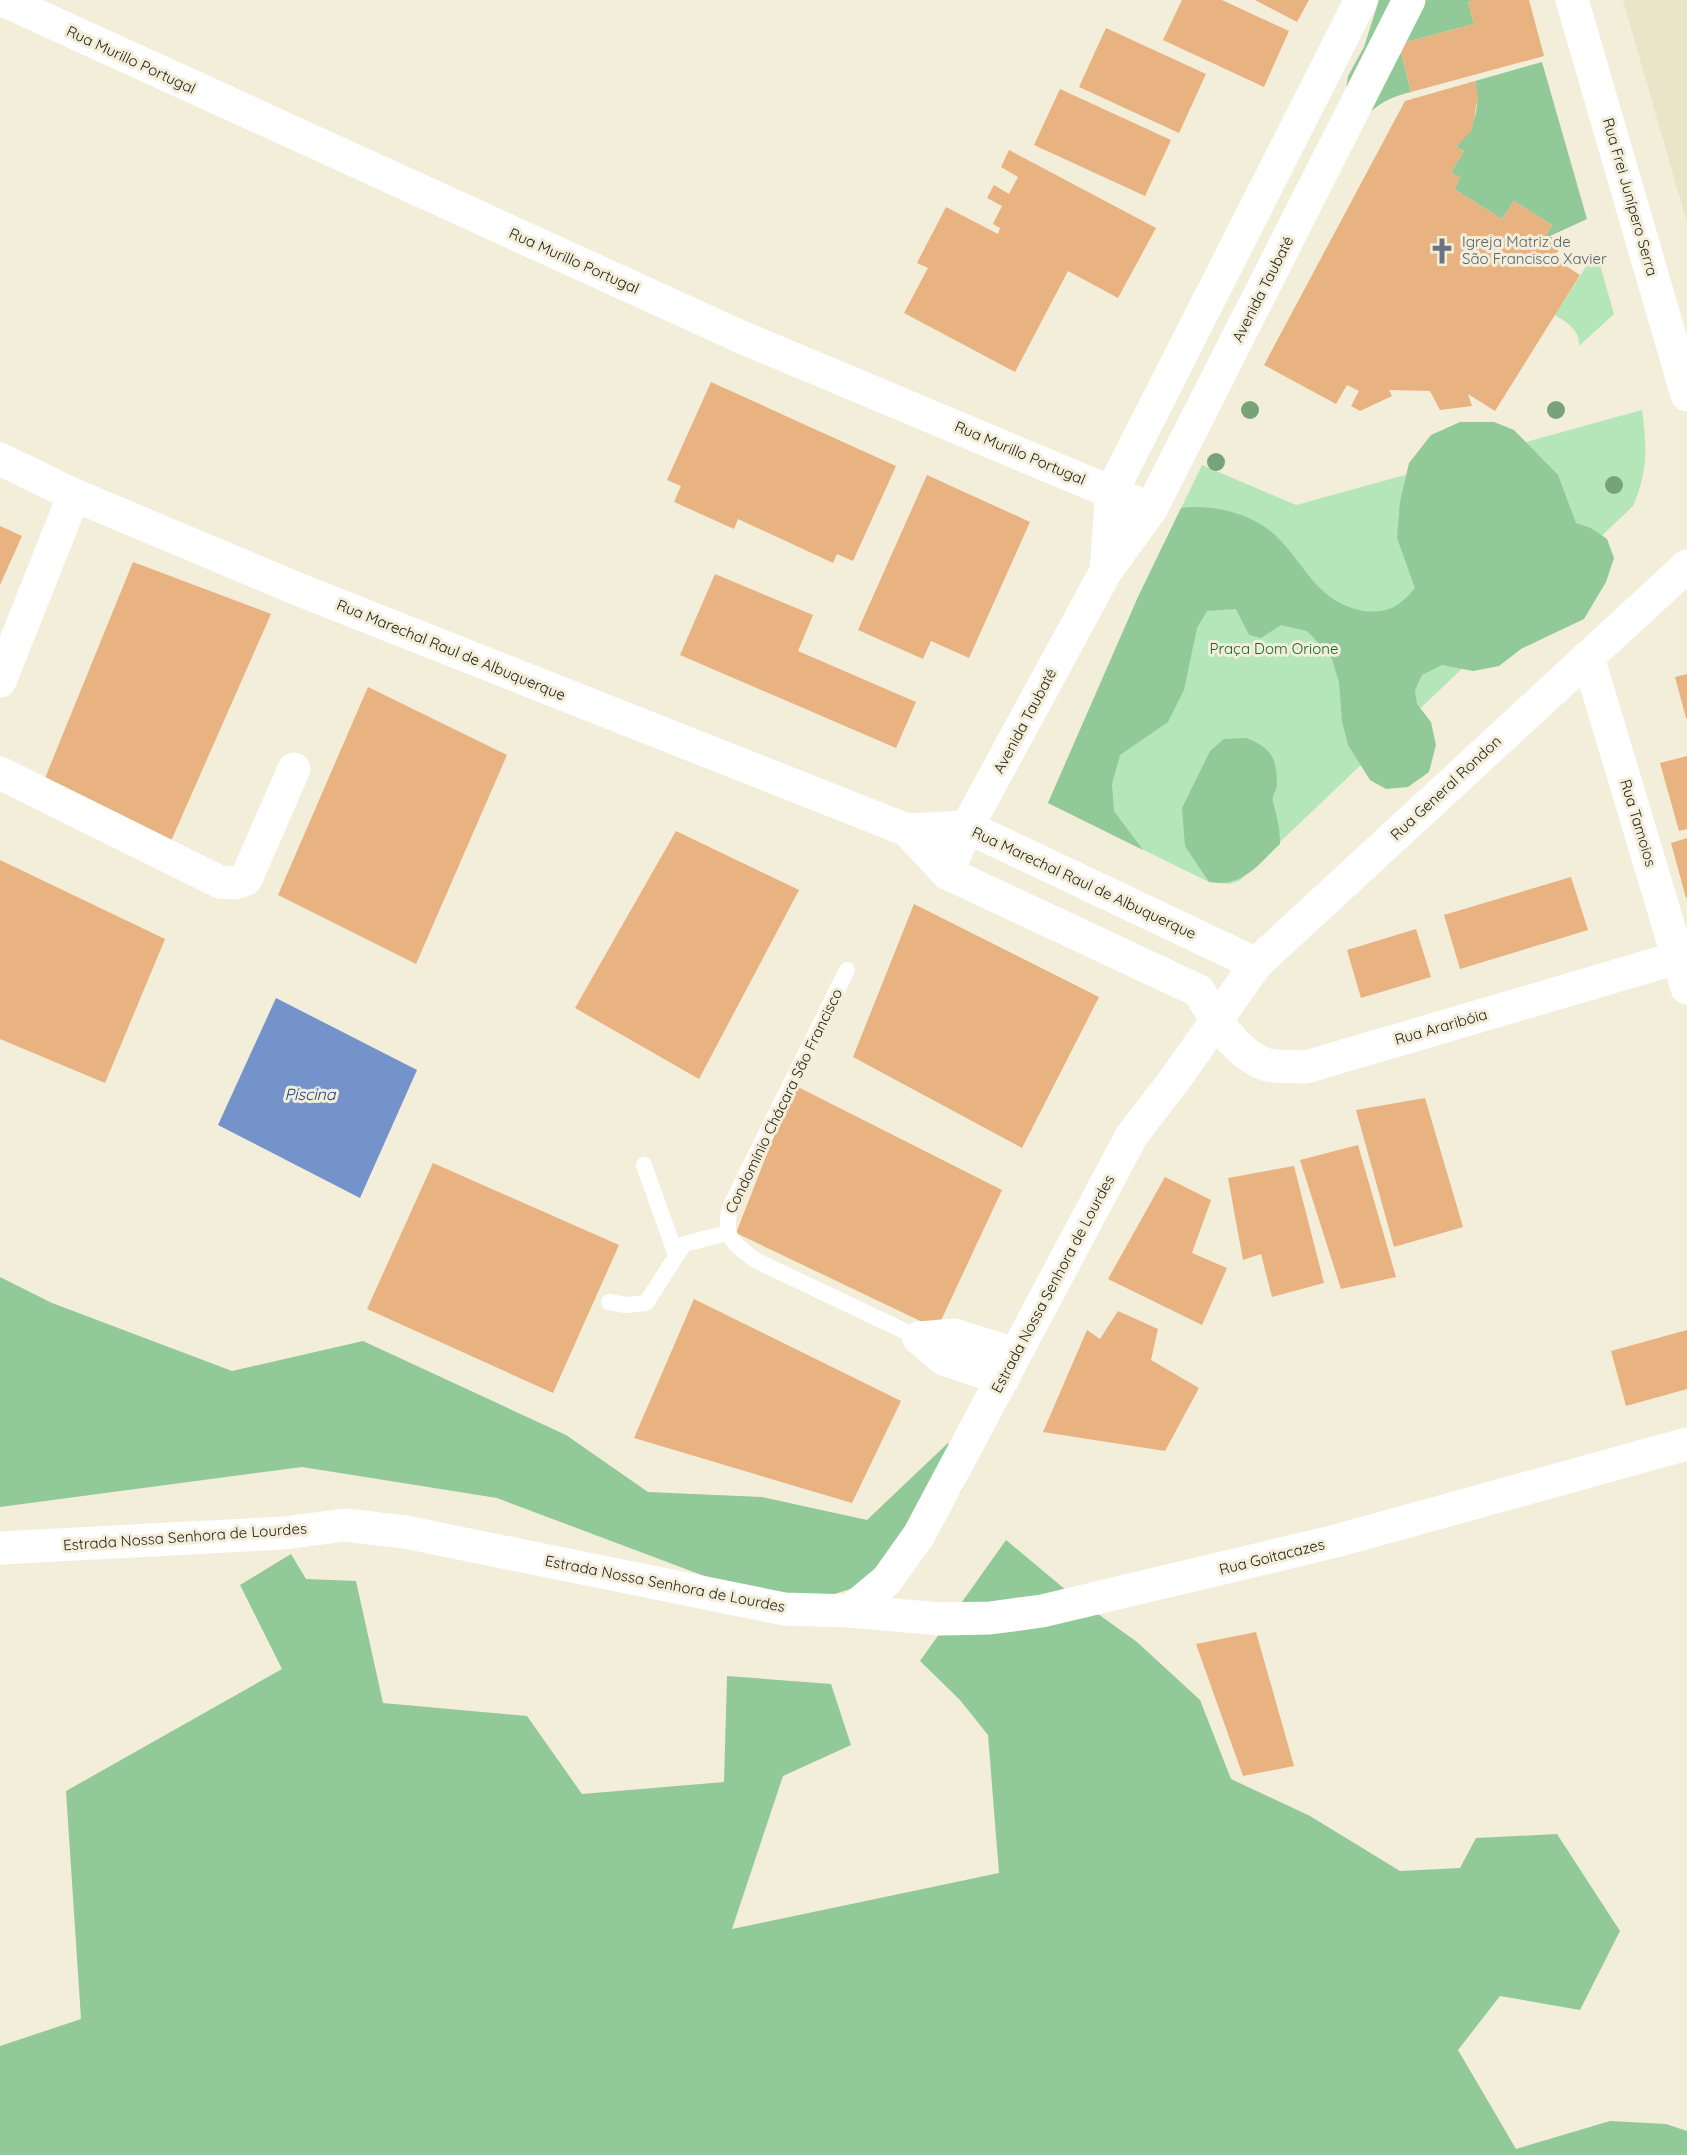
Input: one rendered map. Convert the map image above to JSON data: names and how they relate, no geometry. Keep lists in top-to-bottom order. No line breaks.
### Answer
{"streets":{"street":["Rua Murillo Portugal","Rua Frei Junípero Serra","Avenida Taubaté","Rua Marechal Raul de Albuquerque","Rua General Rondon","Rua Tamoios","Rua Araribóia","Estrada Nossa Senhora de Lourdes","Rua Goitacazes"],"lane":["Condomínio Chácara São Francisco"]},"crossings":[["Rua Murillo Portugal","Avenida Taubaté"],["Avenida Taubaté","Rua Marechal Raul de Albuquerque"],["Rua Marechal Raul de Albuquerque","Rua General Rondon"],["Rua Marechal Raul de Albuquerque","Rua Araribóia"],["Rua Marechal Raul de Albuquerque","Estrada Nossa Senhora de Lourdes"],["Rua General Rondon","Rua Tamoios"],["Rua General Rondon","Rua Araribóia"],["Rua General Rondon","Estrada Nossa Senhora de Lourdes"],["Rua Tamoios","Rua Araribóia"],["Rua Araribóia","Estrada Nossa Senhora de Lourdes"],["Estrada Nossa Senhora de Lourdes","Rua Goitacazes"]],"water":["Piscina"],"parks":["Praça Dom Orione"],"places":{"church":["Igreja Matriz de São Francisco Xavier"]}}
